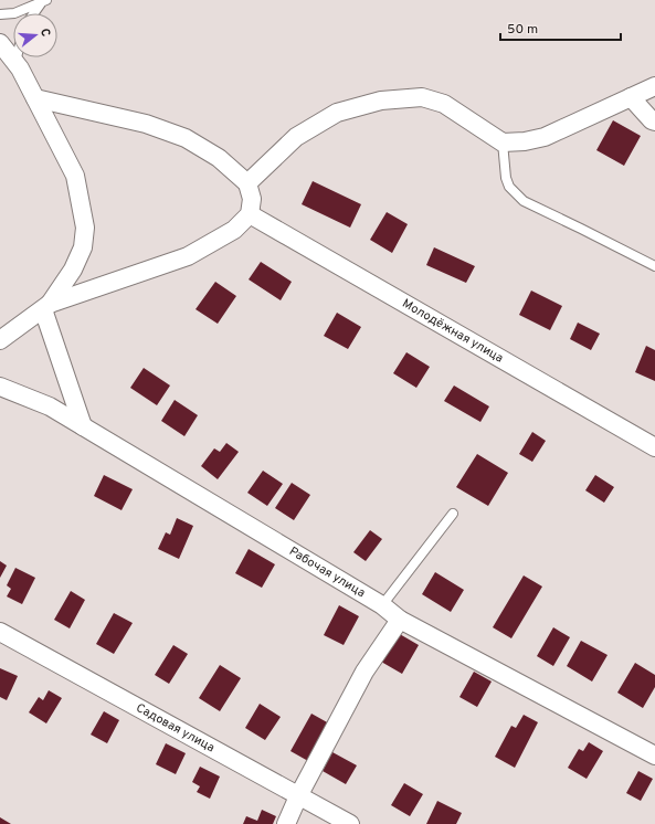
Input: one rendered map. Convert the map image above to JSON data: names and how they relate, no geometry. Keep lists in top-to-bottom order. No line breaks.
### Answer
{"streets":{"street":["Молодёжная улица","Рабочая улица","Садовая улица"]},"scale_bar":"50 m","north":"right"}
